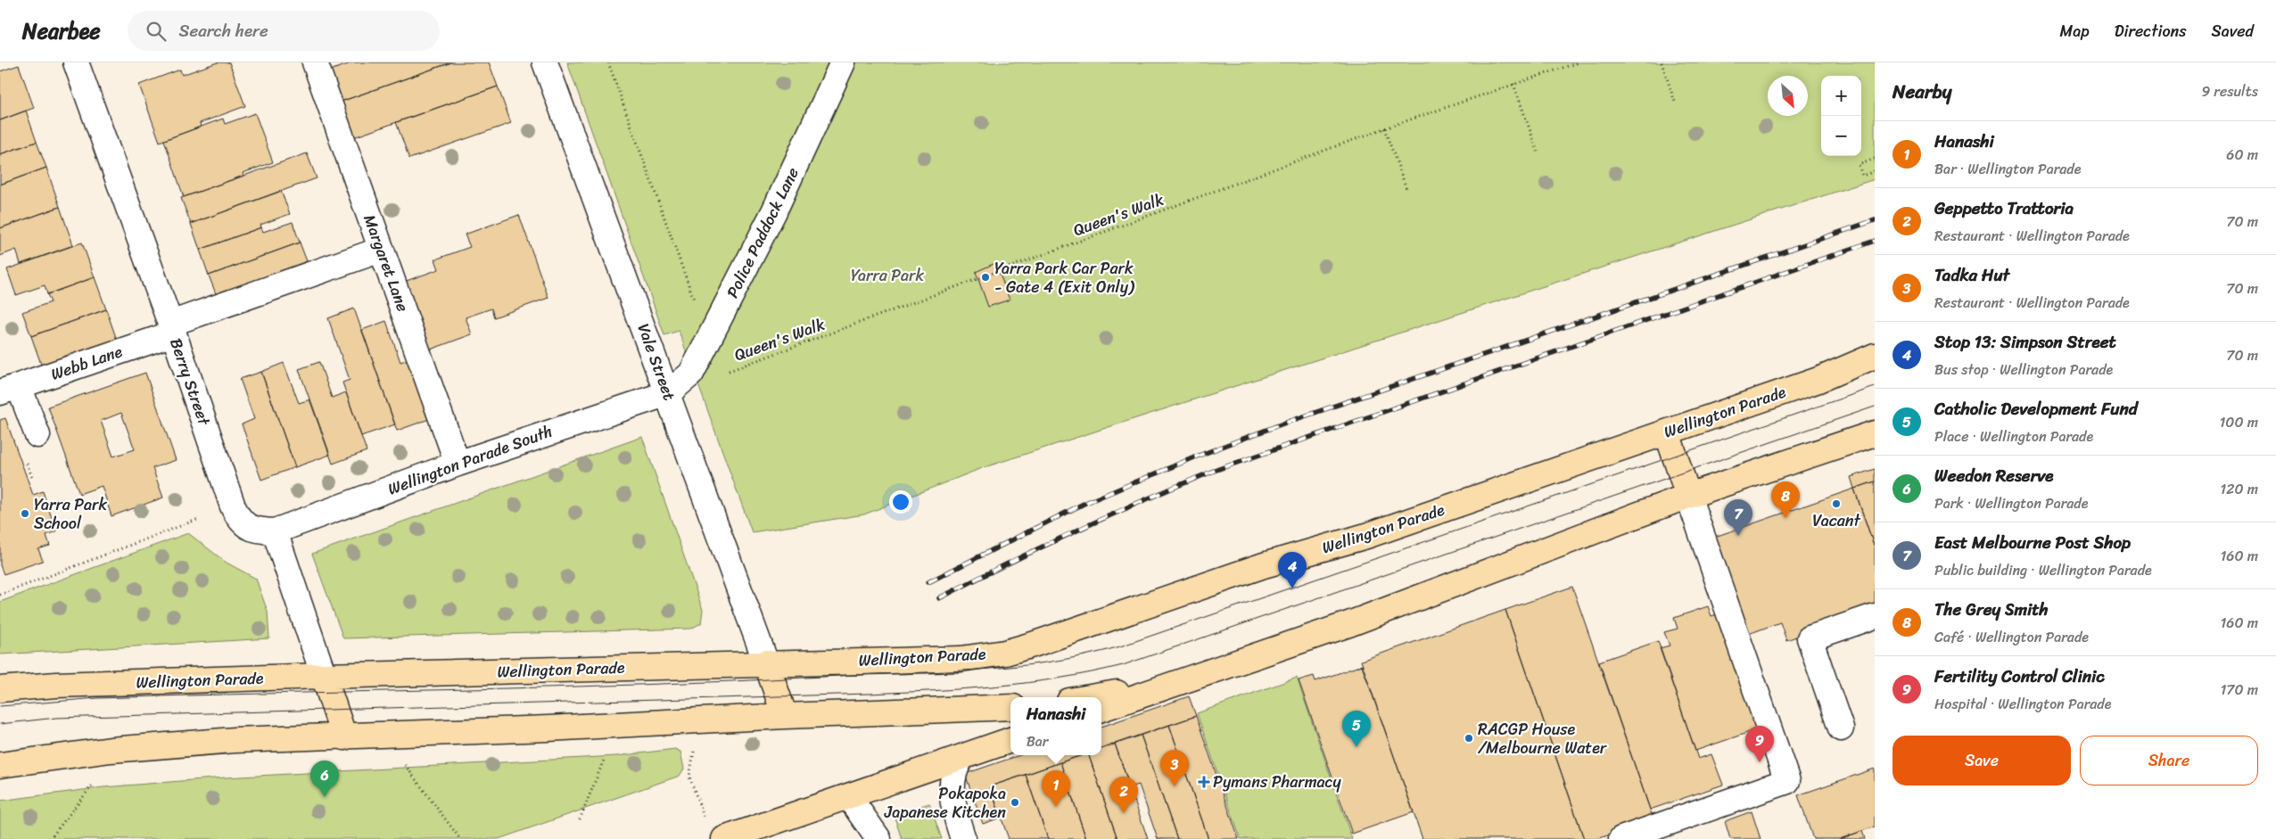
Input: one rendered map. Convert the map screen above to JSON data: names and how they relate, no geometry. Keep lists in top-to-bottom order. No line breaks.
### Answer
{"streets":{"main road":["Wellington Parade"],"street":["Police Paddock Lane","Margaret Lane","Vale Street","Webb Lane","Berry Street","Wellington Parade South"],"path":["Queen's Walk"]},"crossings":[["Police Paddock Lane","Vale Street"],["Police Paddock Lane","Wellington Parade South"],["Margaret Lane","Webb Lane"],["Margaret Lane","Wellington Parade South"],["Vale Street","Wellington Parade"],["Vale Street","Wellington Parade South"],["Webb Lane","Berry Street"],["Berry Street","Wellington Parade South"]],"parks":["Yarra Park"],"places":{"other":["Yarra Park Car Park - Gate 4 (Exit Only)","Vacant","Yarra Park School","RACGP House /Melbourne Water","Pokapoka Japanese Kitchen"],"health":["Pymans Pharmacy"]},"north":"bottom right","page":{"header":"Nearbee","search":"Search here","nav":["Map","Directions","Saved"],"heading":["Nearby","9 results"],"map_buttons":["+","−"],"list":[{"mark":"1","name":"Hanashi","note":"Bar · Wellington Parade","value":"60 m"},{"mark":"2","name":"Geppetto Trattoria","note":"Restaurant · Wellington Parade","value":"70 m"},{"mark":"3","name":"Tadka Hut","note":"Restaurant · Wellington Parade","value":"70 m"},{"mark":"4","name":"Stop 13: Simpson Street","note":"Bus stop · Wellington Parade","value":"70 m"},{"mark":"5","name":"Catholic Development Fund","note":"Place · Wellington Parade","value":"100 m"},{"mark":"6","name":"Weedon Reserve","note":"Park · Wellington Parade","value":"120 m"},{"mark":"7","name":"East Melbourne Post Shop","note":"Public building · Wellington Parade","value":"160 m"},{"mark":"8","name":"The Grey Smith","note":"Café · Wellington Parade","value":"160 m"},{"mark":"9","name":"Fertility Control Clinic","note":"Hospital · Wellington Parade","value":"170 m"}],"pins":["8","7","4","5","9","3","6","1","2"],"popup":["Hanashi","Bar"],"buttons":["Save","Share"]}}
